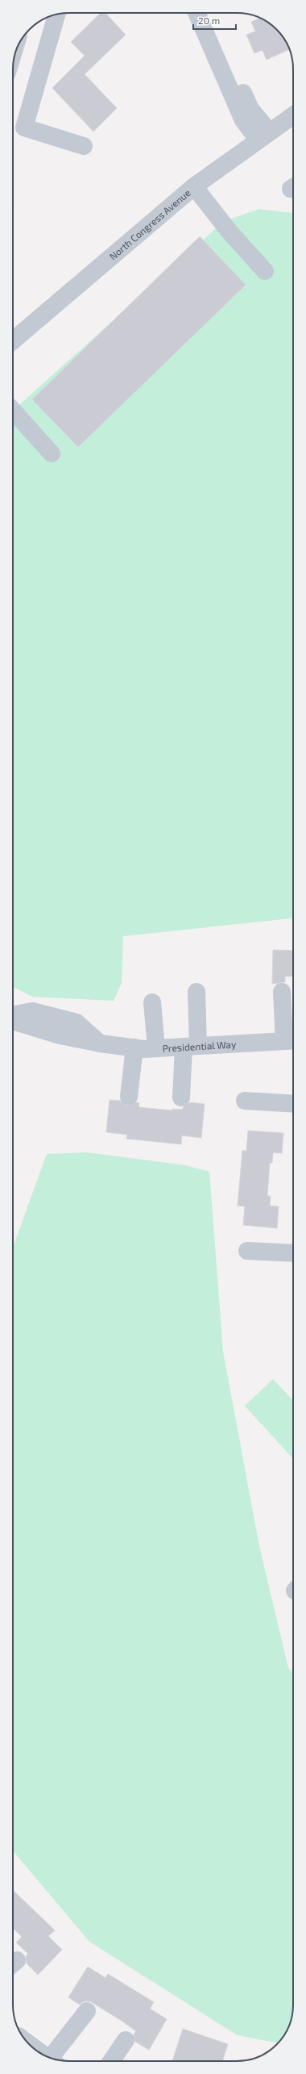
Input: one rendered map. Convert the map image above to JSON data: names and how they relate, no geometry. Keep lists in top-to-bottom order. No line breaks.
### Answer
{"streets":{"street":["North Congress Avenue","Presidential Way"]},"scale_bar":"20 m"}
